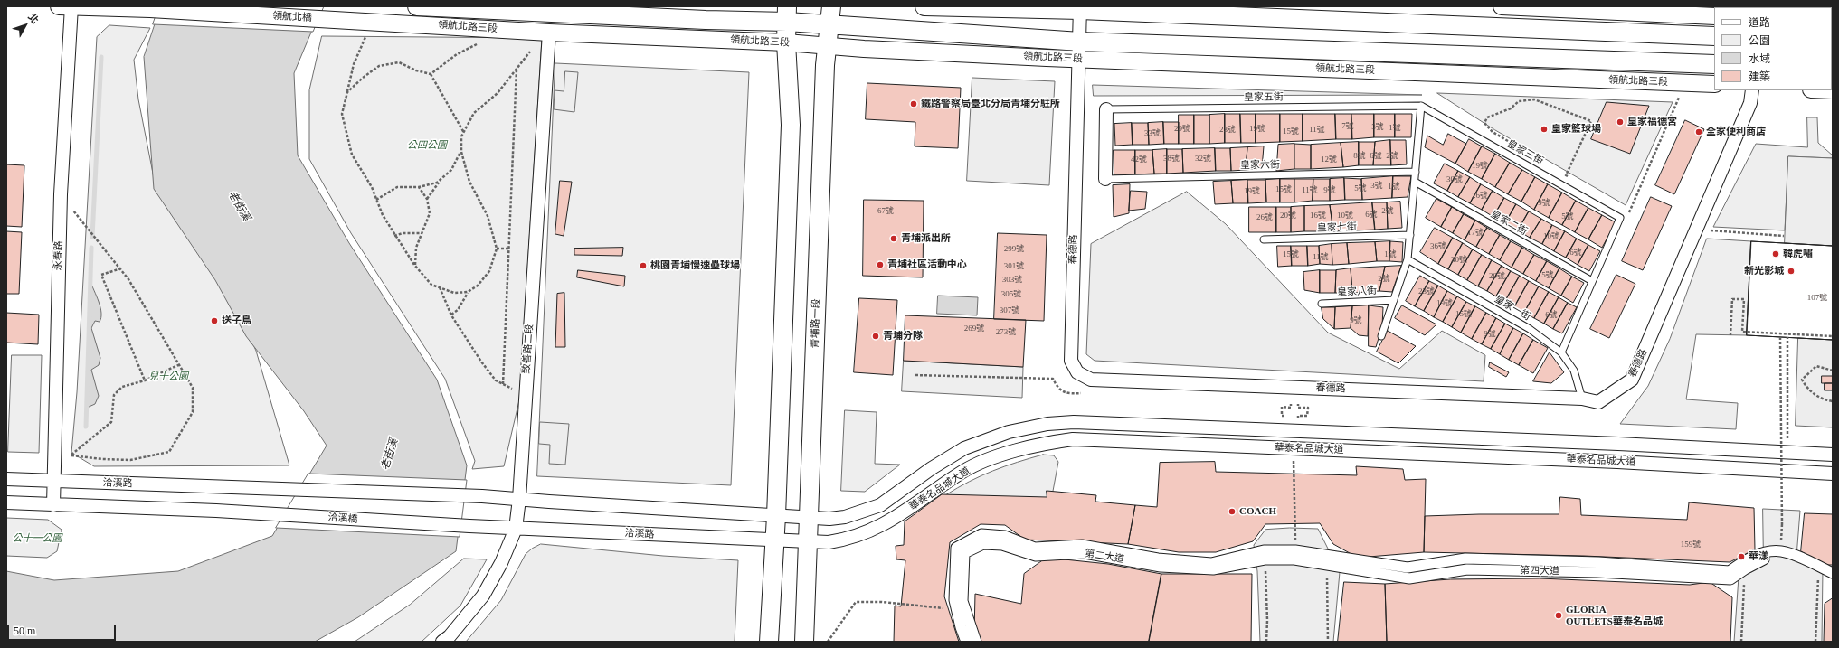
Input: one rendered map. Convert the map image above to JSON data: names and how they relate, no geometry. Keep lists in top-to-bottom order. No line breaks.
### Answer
{"streets":{"main road":["領航北路三段","青埔路一段"],"street":["領航北橋","春德路","永春路","致善路二段","華泰名品城大道","洽溪路","洽溪橋","第二大道","第四大道"],"lane":["皇家五街","皇家三街","皇家六街","皇家二街","皇家七街","皇家八街","皇家一街"]},"crossings":[["領航北橋","領航北路三段"],["領航北橋","永春路"],["領航北路三段","春德路"],["領航北路三段","青埔路一段"],["領航北路三段","致善路二段"],["皇家五街","皇家三街"],["皇家三街","皇家二街"],["春德路","皇家一街"],["永春路","洽溪路"],["永春路","洽溪橋"],["青埔路一段","華泰名品城大道"],["青埔路一段","洽溪路"],["致善路二段","洽溪路"],["華泰名品城大道","洽溪路"],["洽溪路","洽溪橋"],["第二大道","第四大道"]],"water":["老街溪"],"parks":["公四公園","兒十公園","公十一公園"],"places":["鐵路警察局臺北分局青埔分駐所","皇家福德宮","皇家籃球場","全家便利商店","青埔派出所","韓虎嘯","青埔社區活動中心","桃園青埔慢速壘球場","新光影城","送子鳥","青埔分隊","COACH","華漾","GLORIA OUTLETS華泰名品城"],"house_numbers":["7號","3號","1號","29號","19號","23號","11號","15號","33號","8號","6號","2號","38號","32號","42號","12號","19號","30號","3號","1號","5號","15號","11號","9號","19號","26號","9號","67號","2號","6號","20號","16號","10號","5號","26號","17號","10號","36號","299號","6號","15號","1號","11號","30號","301號","5號","20號","2號","303號","23號","305號","107號","19號","307號","15號","6號","9號","269號","273號","9號","159號"],"legend":["道路","公園","水域","建築"],"scale_bar":"50 m","north":"top right"}
